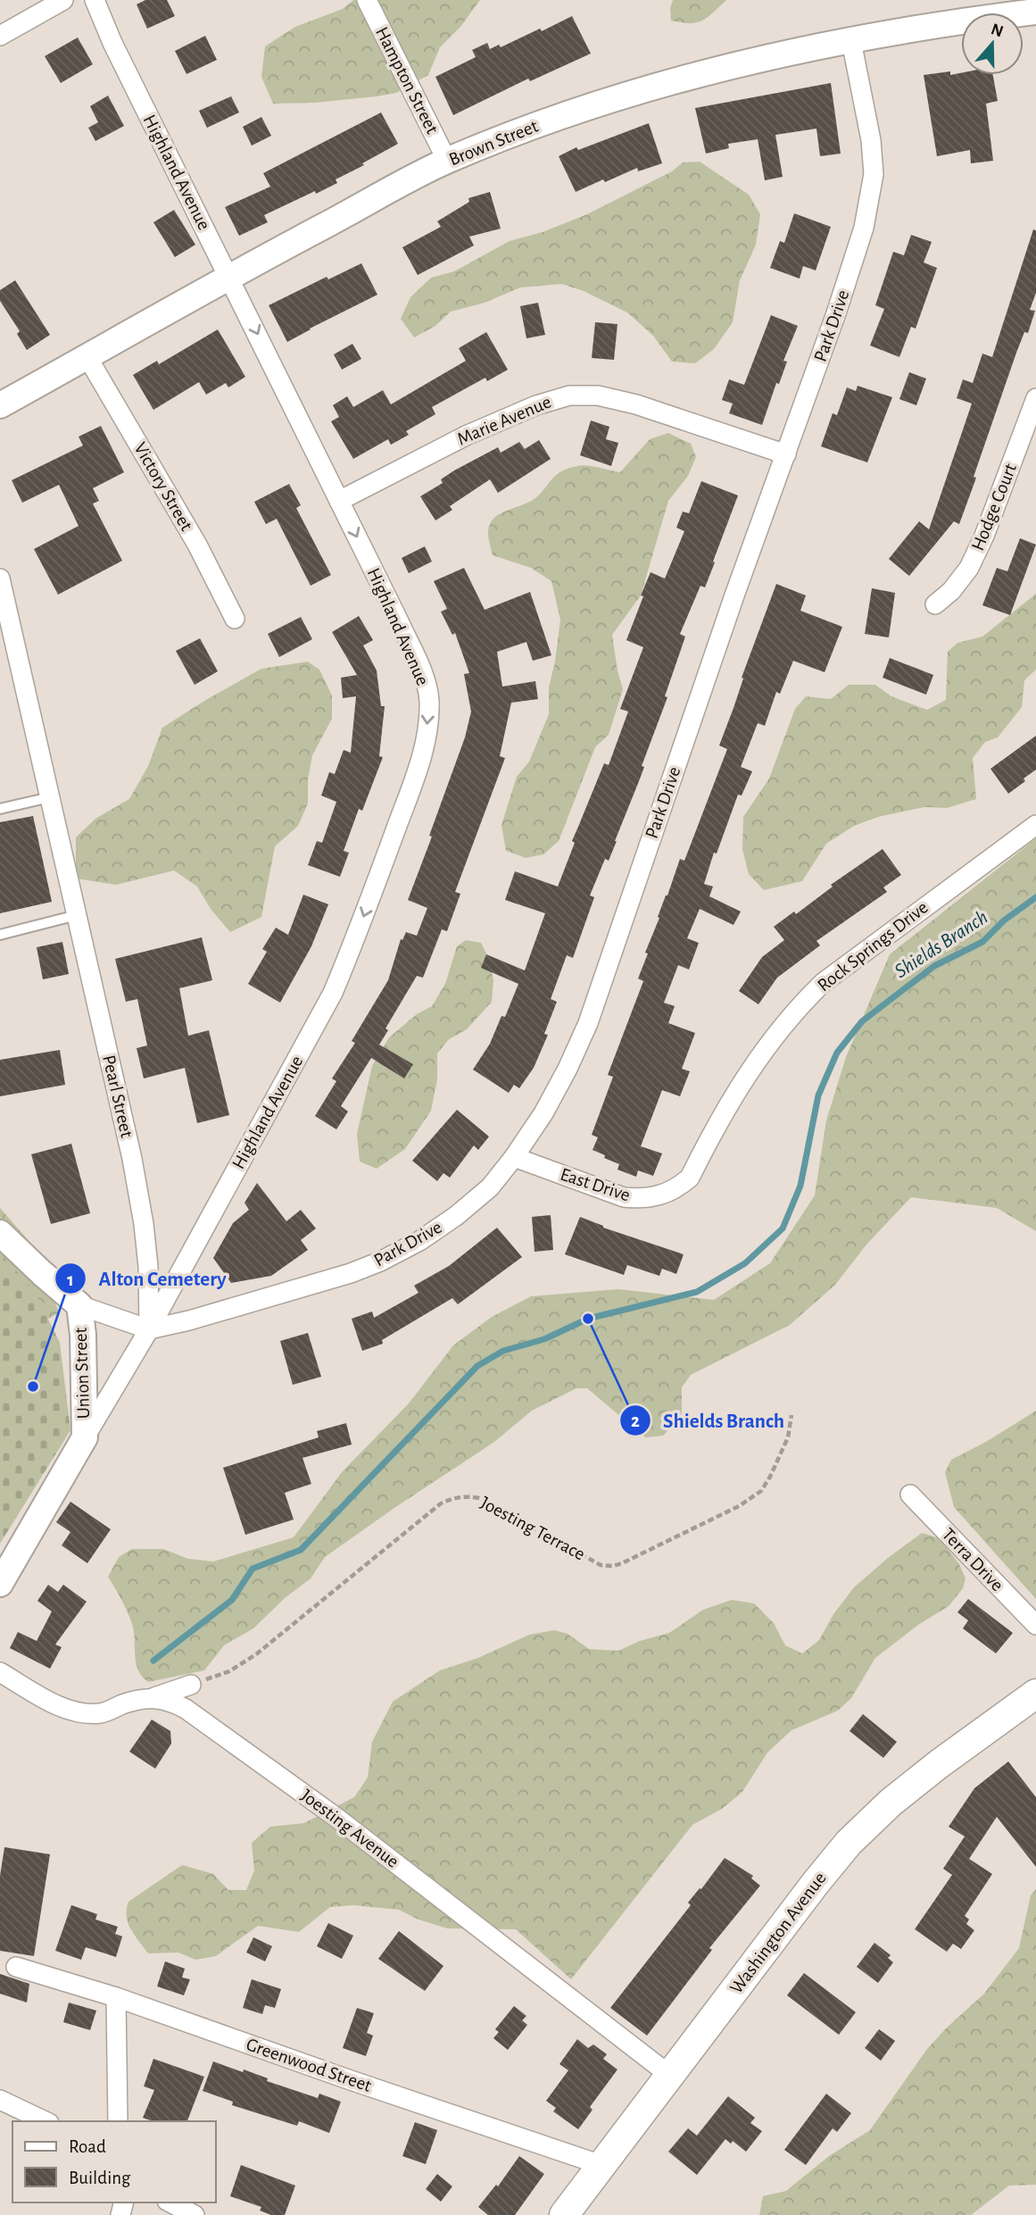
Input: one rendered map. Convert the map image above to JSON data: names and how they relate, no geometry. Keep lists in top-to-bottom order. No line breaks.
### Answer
{"streets":{"main road":["Washington Avenue"],"street":["Hampton Street","Brown Street","Highland Avenue","Park Drive","Marie Avenue","Victory Street","Hodge Court","Rock Springs Drive","Pearl Street","East Drive","Union Street","Terra Drive","Joesting Avenue","Greenwood Street"],"path":["Joesting Terrace"]},"crossings":[["Hampton Street","Brown Street"],["Brown Street","Highland Avenue"],["Brown Street","Park Drive"],["Brown Street","Victory Street"],["Highland Avenue","Park Drive"],["Highland Avenue","Marie Avenue"],["Highland Avenue","Pearl Street"],["Park Drive","Marie Avenue"],["Park Drive","Pearl Street"],["Park Drive","East Drive"],["Rock Springs Drive","East Drive"],["Joesting Avenue","Washington Avenue"],["Washington Avenue","Greenwood Street"]],"one_way":["Highland Avenue"],"water":["Shields Branch"],"places":["Shields Branch","Alton Cemetery"],"legend":["Road","Building"],"north":"top"}
